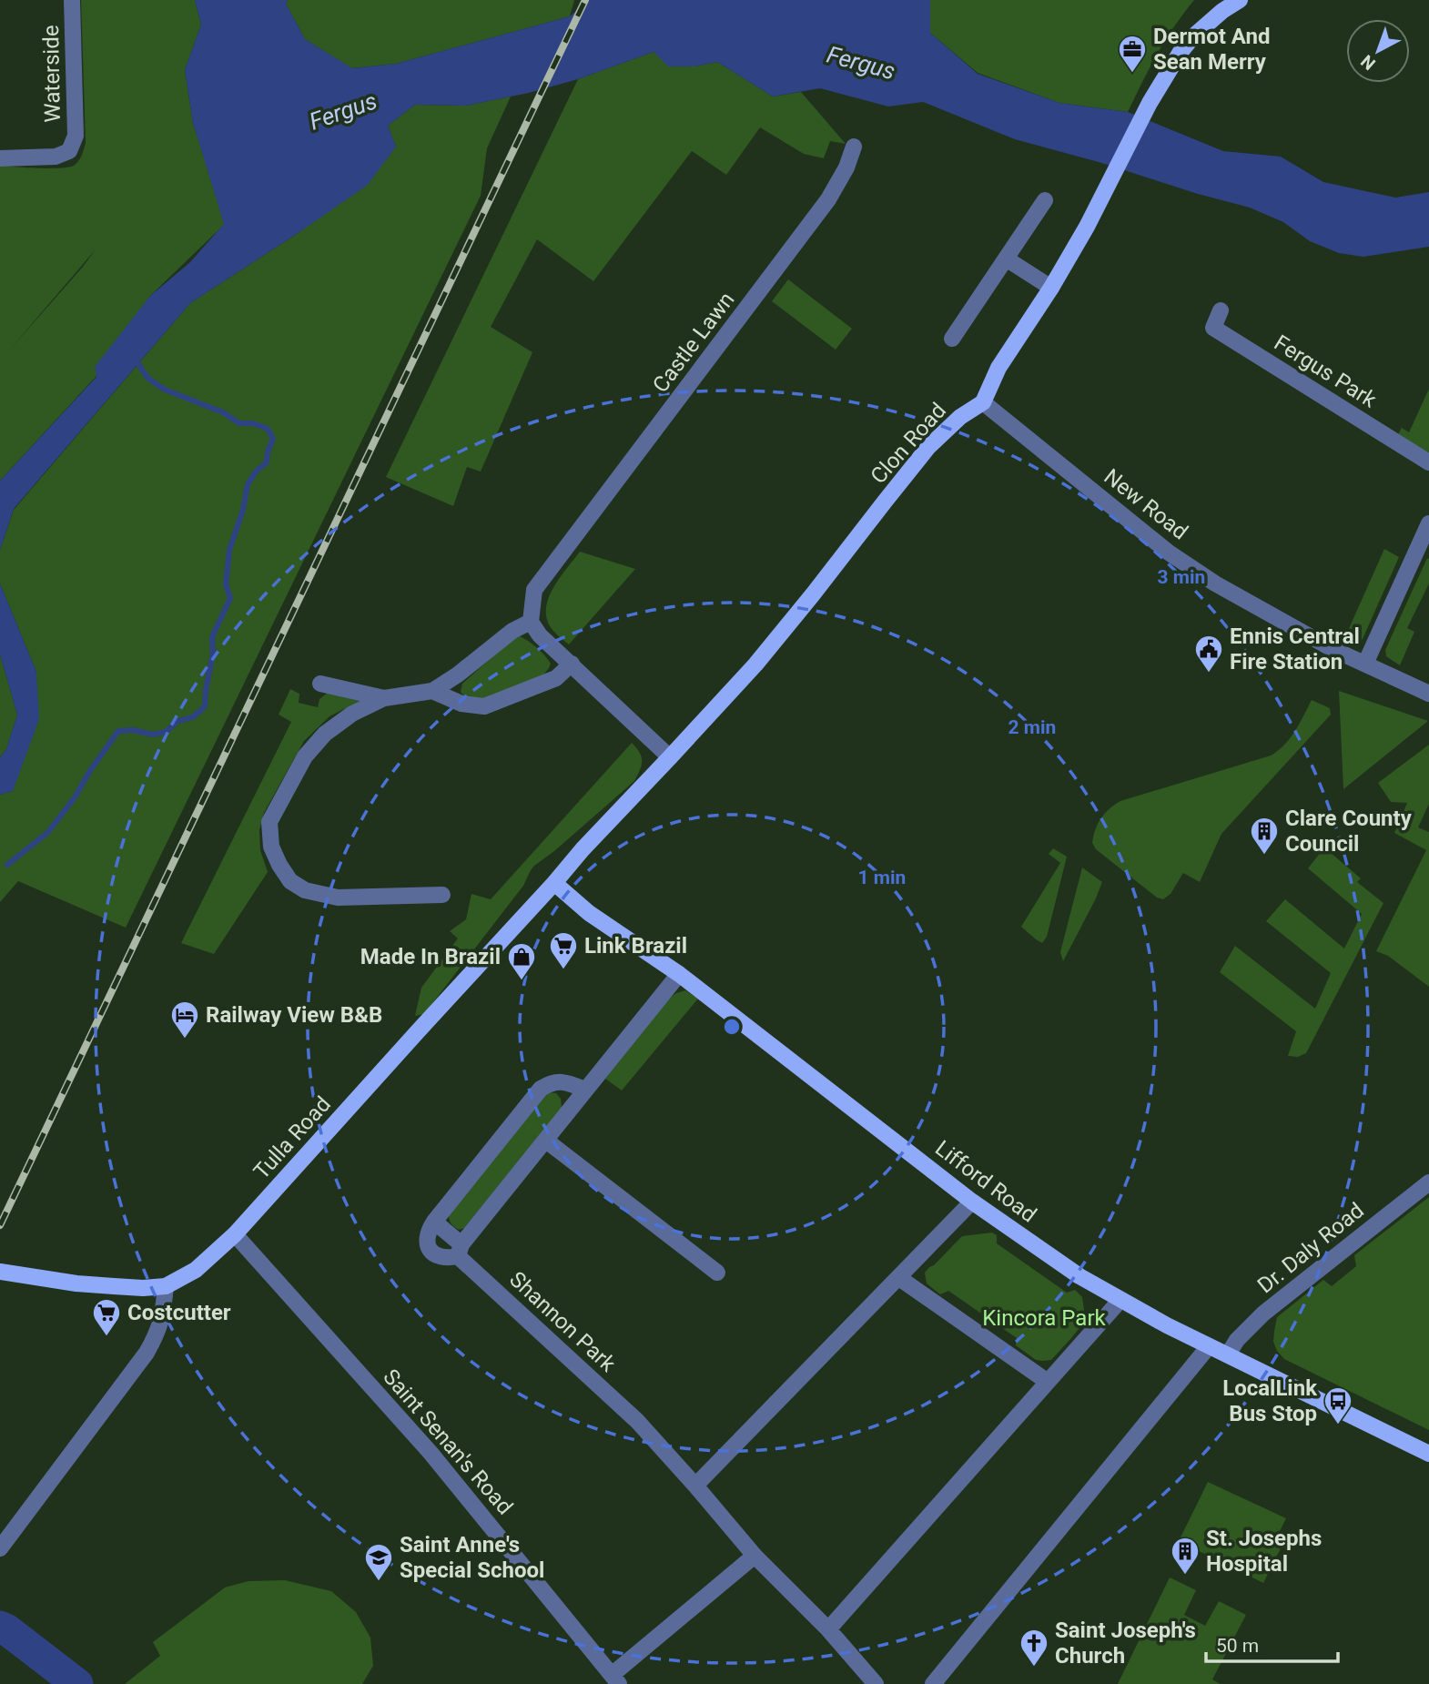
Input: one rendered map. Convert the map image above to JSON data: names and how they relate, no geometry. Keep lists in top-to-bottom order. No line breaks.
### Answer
{"streets":{"main road":["Clon Road","Tulla Road","Lifford Road"],"street":["Waterside","Castle Lawn","Fergus Park","New Road","Dr. Daly Road","Shannon Park","Saint Senan's Road"]},"crossings":[["Clon Road","New Road"],["Clon Road","Tulla Road"],["Clon Road","Lifford Road"],["Tulla Road","Lifford Road"],["Tulla Road","Saint Senan's Road"],["Lifford Road","Dr. Daly Road"]],"water":["Fergus"],"parks":["Kincora Park"],"places":{"office":["Dermot And Sean Merry"],"public building":["Ennis Central Fire Station"],"building":["Clare County Council","St. Josephs Hospital"],"supermarket":["Link Brazil","Costcutter"],"shop":["Made In Brazil"],"hotel":["Railway View B&B"],"bus stop":["LocalLink Bus Stop"],"school or university":["Saint Anne's Special School"],"church":["Saint Joseph's Church"]},"scale_bar":"50 m","north":"bottom left","rings":["3 min","2 min","1 min"]}
